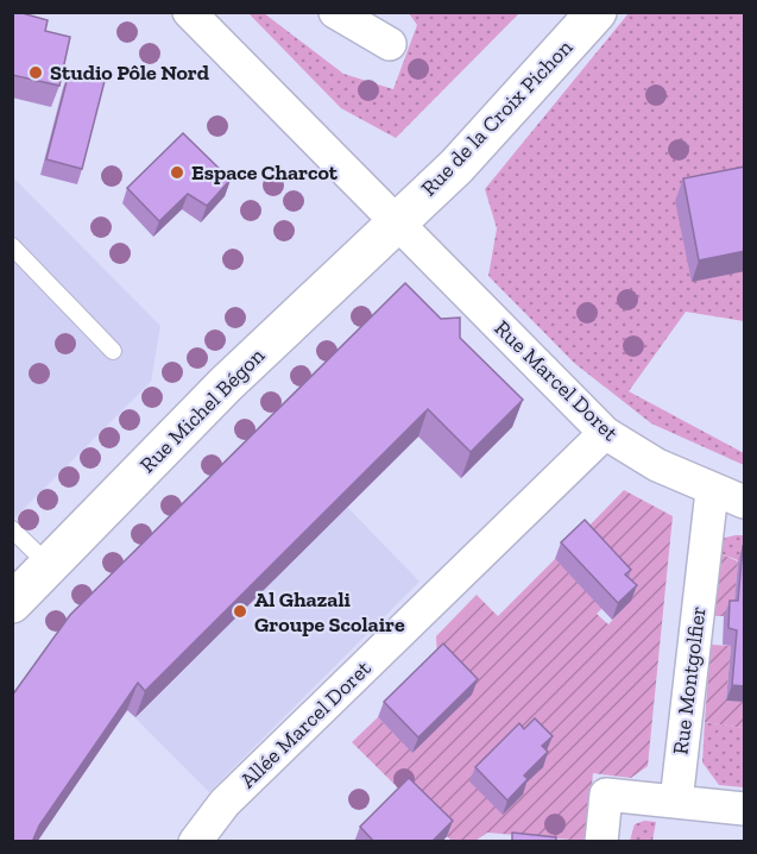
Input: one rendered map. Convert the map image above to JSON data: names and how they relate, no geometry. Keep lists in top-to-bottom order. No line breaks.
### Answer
{"streets":{"street":["Rue de la Croix Pichon","Rue Marcel Doret","Rue Michel Bégon","Rue Montgolfier","Allée Marcel Doret"]},"crossings":[["Rue de la Croix Pichon","Rue Marcel Doret"],["Rue de la Croix Pichon","Rue Michel Bégon"],["Rue Marcel Doret","Rue Michel Bégon"],["Rue Marcel Doret","Rue Montgolfier"],["Rue Marcel Doret","Allée Marcel Doret"]],"places":["Studio Pôle Nord","Espace Charcot","Al Ghazali Groupe Scolaire"]}
